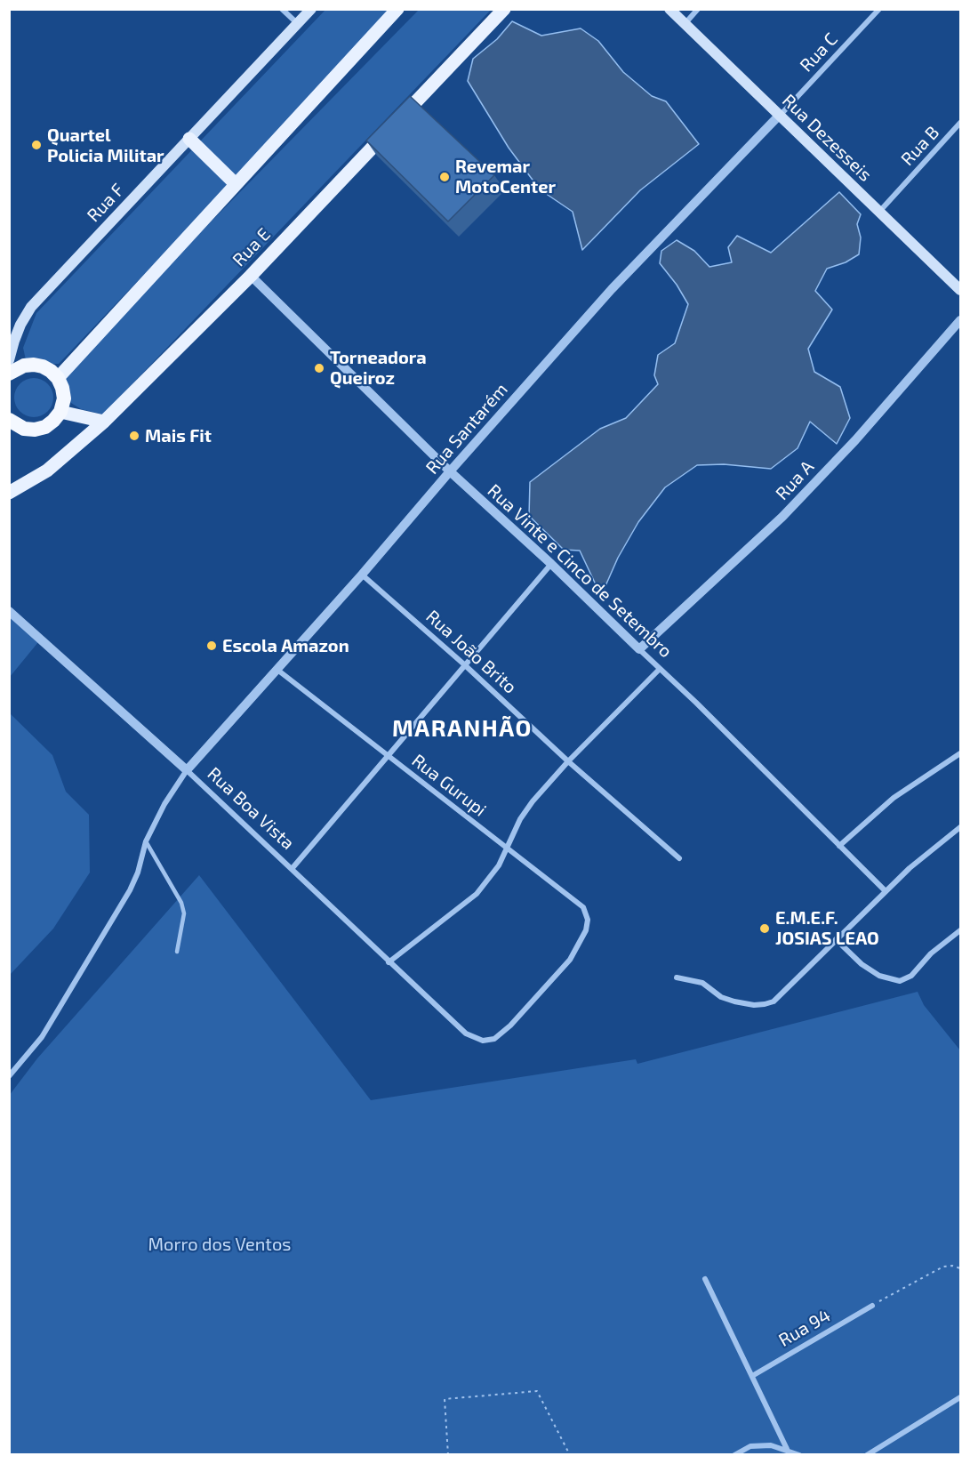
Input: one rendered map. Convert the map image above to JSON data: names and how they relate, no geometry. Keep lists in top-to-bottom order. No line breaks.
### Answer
{"streets":{"main road":["Rua Dezesseis","Rua F","Rua E"],"street":["Rua C","Rua B","Rua Santarém","Rua A","Rua Vinte e Cinco de Setembro","Rua João Brito","Rua Gurupi","Rua Boa Vista","Rua 94"]},"crossings":[["Rua C","Rua Dezesseis"],["Rua C","Rua Santarém"],["Rua Dezesseis","Rua B"],["Rua Dezesseis","Rua Santarém"],["Rua E","Rua Vinte e Cinco de Setembro"],["Rua Santarém","Rua Vinte e Cinco de Setembro"],["Rua Santarém","Rua João Brito"],["Rua Santarém","Rua Gurupi"],["Rua Santarém","Rua Boa Vista"],["Rua A","Rua Vinte e Cinco de Setembro"],["Rua Gurupi","Rua Boa Vista"]],"districts":["MARANHÃO"],"parks":["Morro dos Ventos"],"places":["Quartel Policia Militar","Revemar MotoCenter","Torneadora Queiroz","Mais Fit","Escola Amazon","E.M.E.F. JOSIAS LEAO"]}
